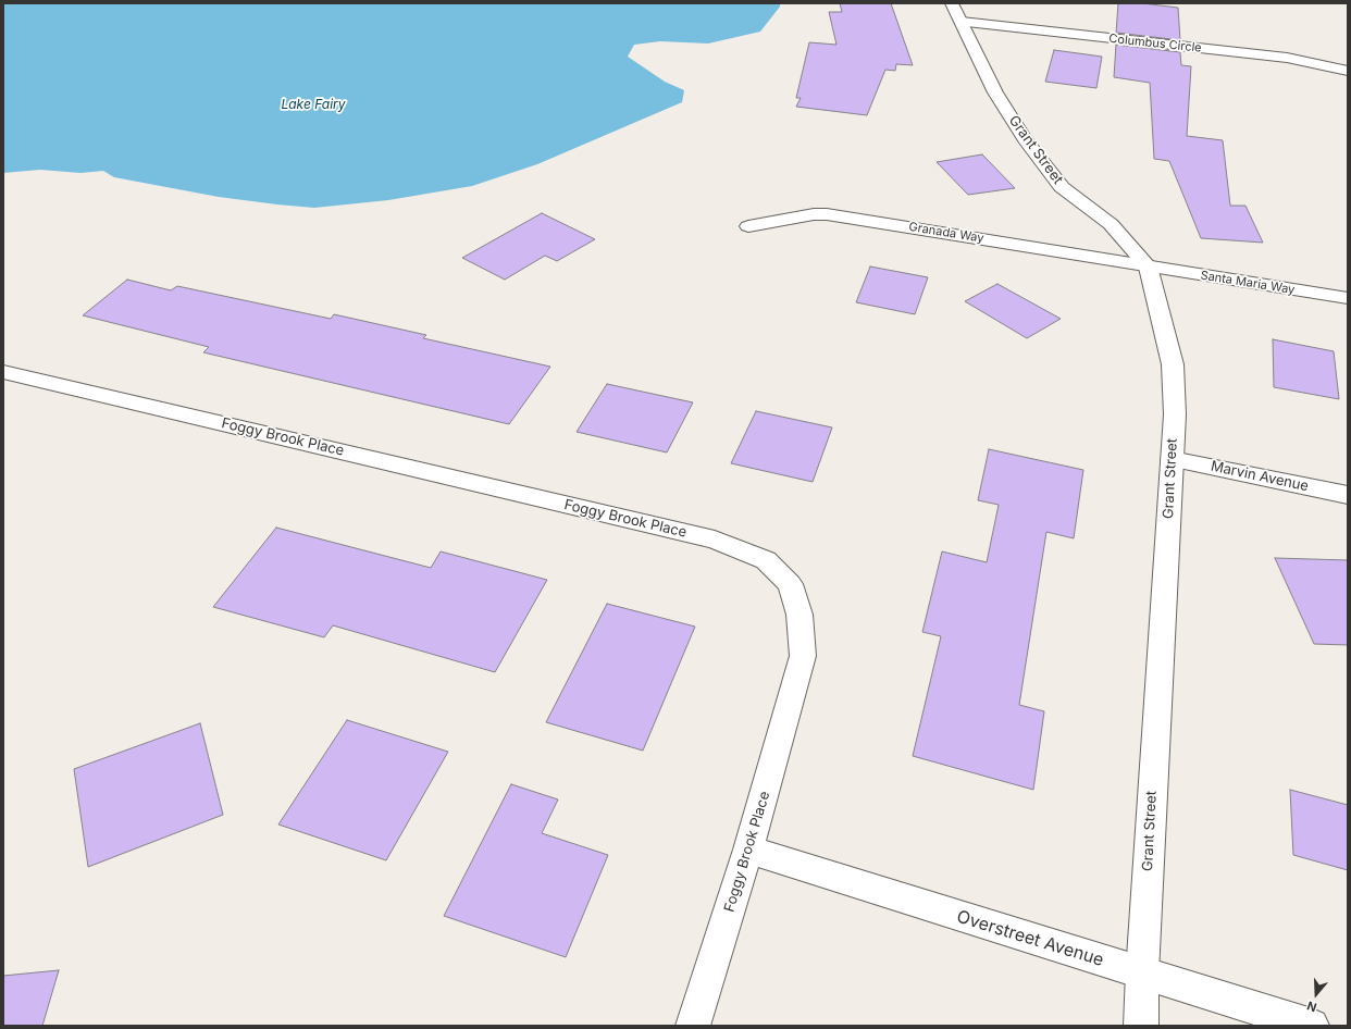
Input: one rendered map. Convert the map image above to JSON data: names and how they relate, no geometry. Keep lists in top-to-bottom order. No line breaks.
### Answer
{"streets":{"street":["Columbus Circle","Grant Street","Granada Way","Santa Maria Way","Foggy Brook Place","Marvin Avenue","Overstreet Avenue"]},"crossings":[["Columbus Circle","Grant Street"],["Grant Street","Granada Way"],["Grant Street","Santa Maria Way"],["Grant Street","Marvin Avenue"],["Grant Street","Overstreet Avenue"],["Granada Way","Santa Maria Way"],["Foggy Brook Place","Overstreet Avenue"]],"water":["Lake Fairy"],"north":"bottom"}
